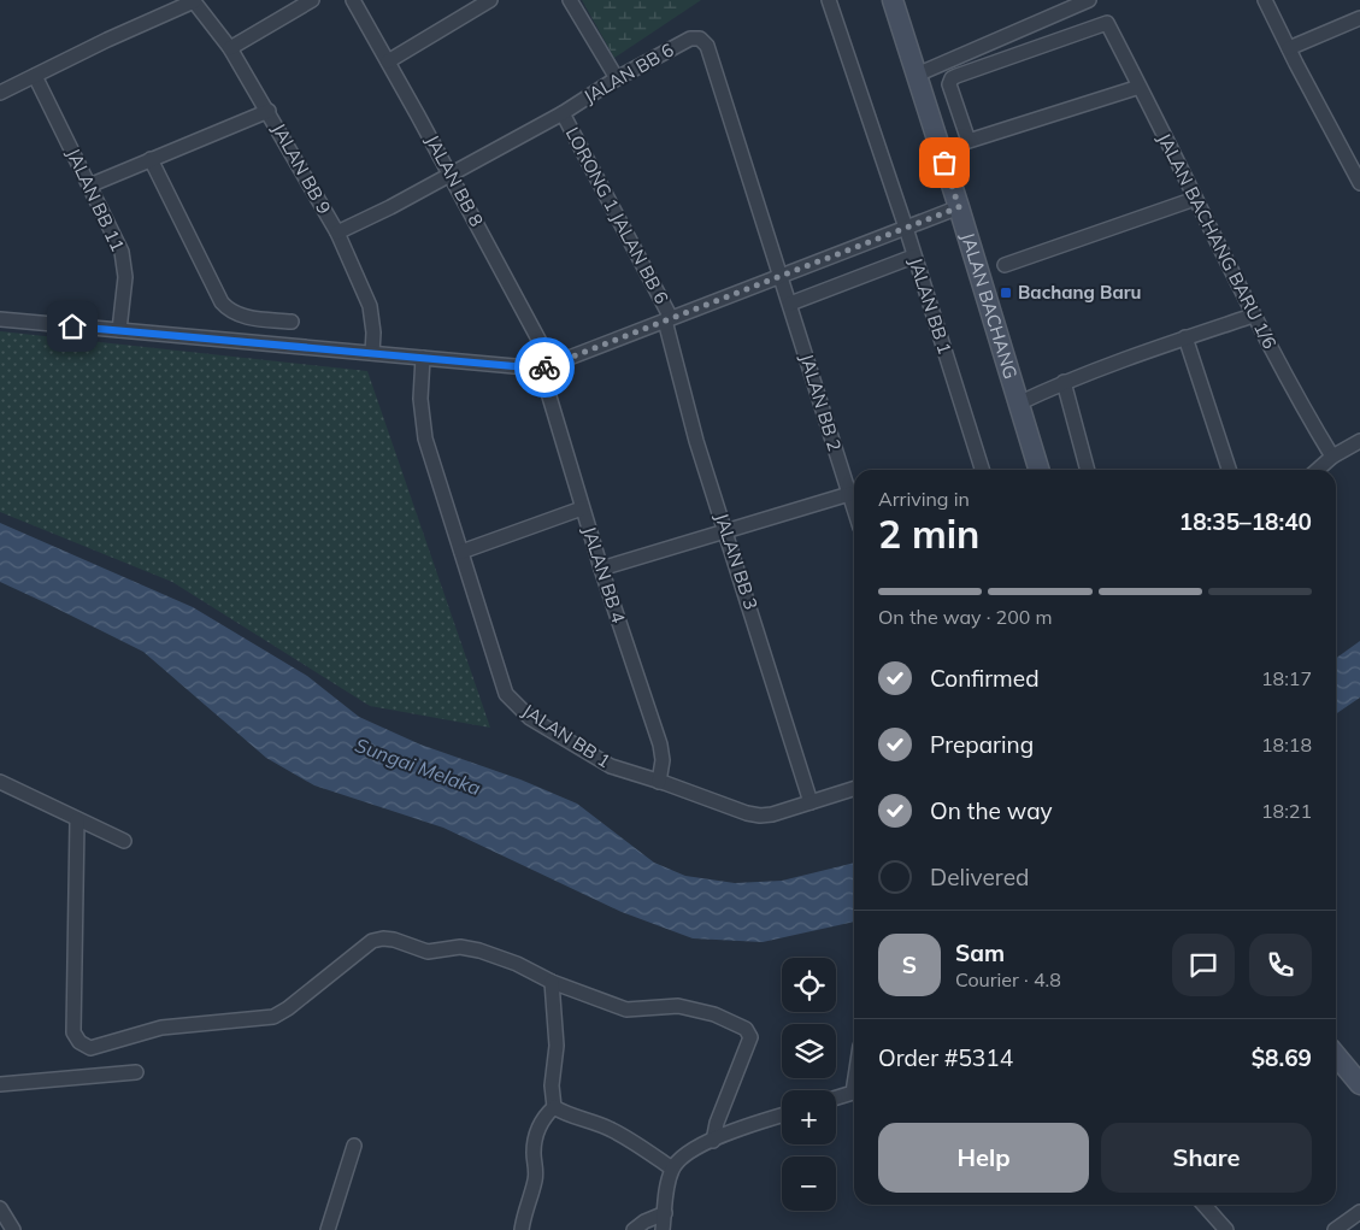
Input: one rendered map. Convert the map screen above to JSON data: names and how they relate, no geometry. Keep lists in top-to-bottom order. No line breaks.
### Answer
{"streets":{"street":["JALAN BB 6","JALAN BB 9","JALAN BB 8","JALAN BB 11","LORONG 1 JALAN BB 6","JALAN BACHANG BARU 1/6","JALAN BB 1","JALAN BACHANG","JALAN BB 2","JALAN BB 3","JALAN BB 4"]},"crossings":[["JALAN BB 6","JALAN BB 9"],["JALAN BB 6","JALAN BB 8"],["JALAN BB 6","LORONG 1 JALAN BB 6"],["JALAN BB 6","JALAN BB 2"],["JALAN BB 8","JALAN BB 4"],["LORONG 1 JALAN BB 6","JALAN BB 3"],["JALAN BB 1","JALAN BB 3"],["JALAN BB 1","JALAN BB 4"]],"water":["Sungai Melaka"],"places":{"transit":["Bachang Baru"]},"page":{"heading":["2 min","Arriving in","18:35–18:40"],"panel":["Sam","Courier · 4.8","Order #5314","$8.69"],"bar":"On the way · 200 m","list":[["Confirmed","18:17"],["Preparing","18:18"],["On the way","18:21"],"Delivered"],"round":"S","map_buttons":["+","−"],"buttons":["Help","Share"]}}
